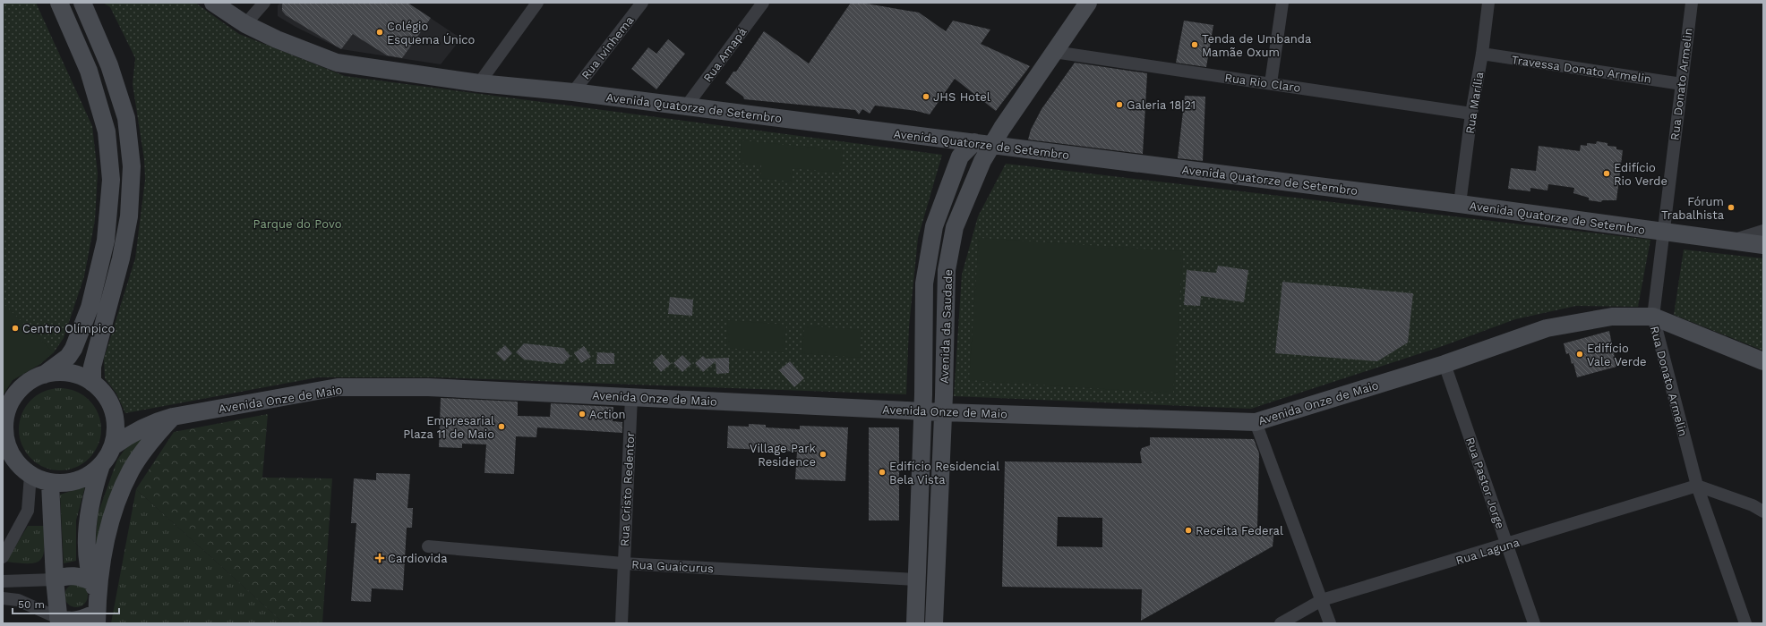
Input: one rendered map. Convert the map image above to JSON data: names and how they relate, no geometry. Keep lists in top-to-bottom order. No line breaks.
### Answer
{"streets":{"street":["Rua Ivinhema","Rua Amapá","Travessa Donato Armelin","Rua Rio Claro","Rua Donato Armelin","Rua Marília","Avenida Quatorze de Setembro","Avenida da Saudade","Avenida Onze de Maio","Rua Pastor Jorge","Rua Cristo Redentor","Rua Laguna","Rua Guaicurus"]},"crossings":[["Rua Ivinhema","Avenida Quatorze de Setembro"],["Rua Amapá","Avenida Quatorze de Setembro"],["Travessa Donato Armelin","Rua Donato Armelin"],["Travessa Donato Armelin","Rua Marília"],["Rua Rio Claro","Rua Marília"],["Rua Rio Claro","Avenida da Saudade"],["Rua Donato Armelin","Avenida Quatorze de Setembro"],["Rua Donato Armelin","Avenida Onze de Maio"],["Rua Donato Armelin","Rua Laguna"],["Rua Marília","Avenida Quatorze de Setembro"],["Avenida Quatorze de Setembro","Avenida da Saudade"],["Avenida da Saudade","Avenida Onze de Maio"],["Avenida da Saudade","Rua Guaicurus"],["Avenida Onze de Maio","Rua Pastor Jorge"],["Avenida Onze de Maio","Rua Cristo Redentor"],["Rua Pastor Jorge","Rua Laguna"],["Rua Cristo Redentor","Rua Guaicurus"]],"parks":["Parque do Povo"],"places":{"other":["Colégio Esquema Único","Tenda de Umbanda Mamãe Oxum","JHS Hotel","Galeria 18|21","Edifício Rio Verde","Fórum Trabalhista","Centro Olímpico","Edifício Vale Verde","Action","Empresarial Plaza 11 de Maio","Village Park Residence","Edifício Residencial Bela Vista","Receita Federal"],"health":["Cardiovida"]},"scale_bar":"50 m"}
